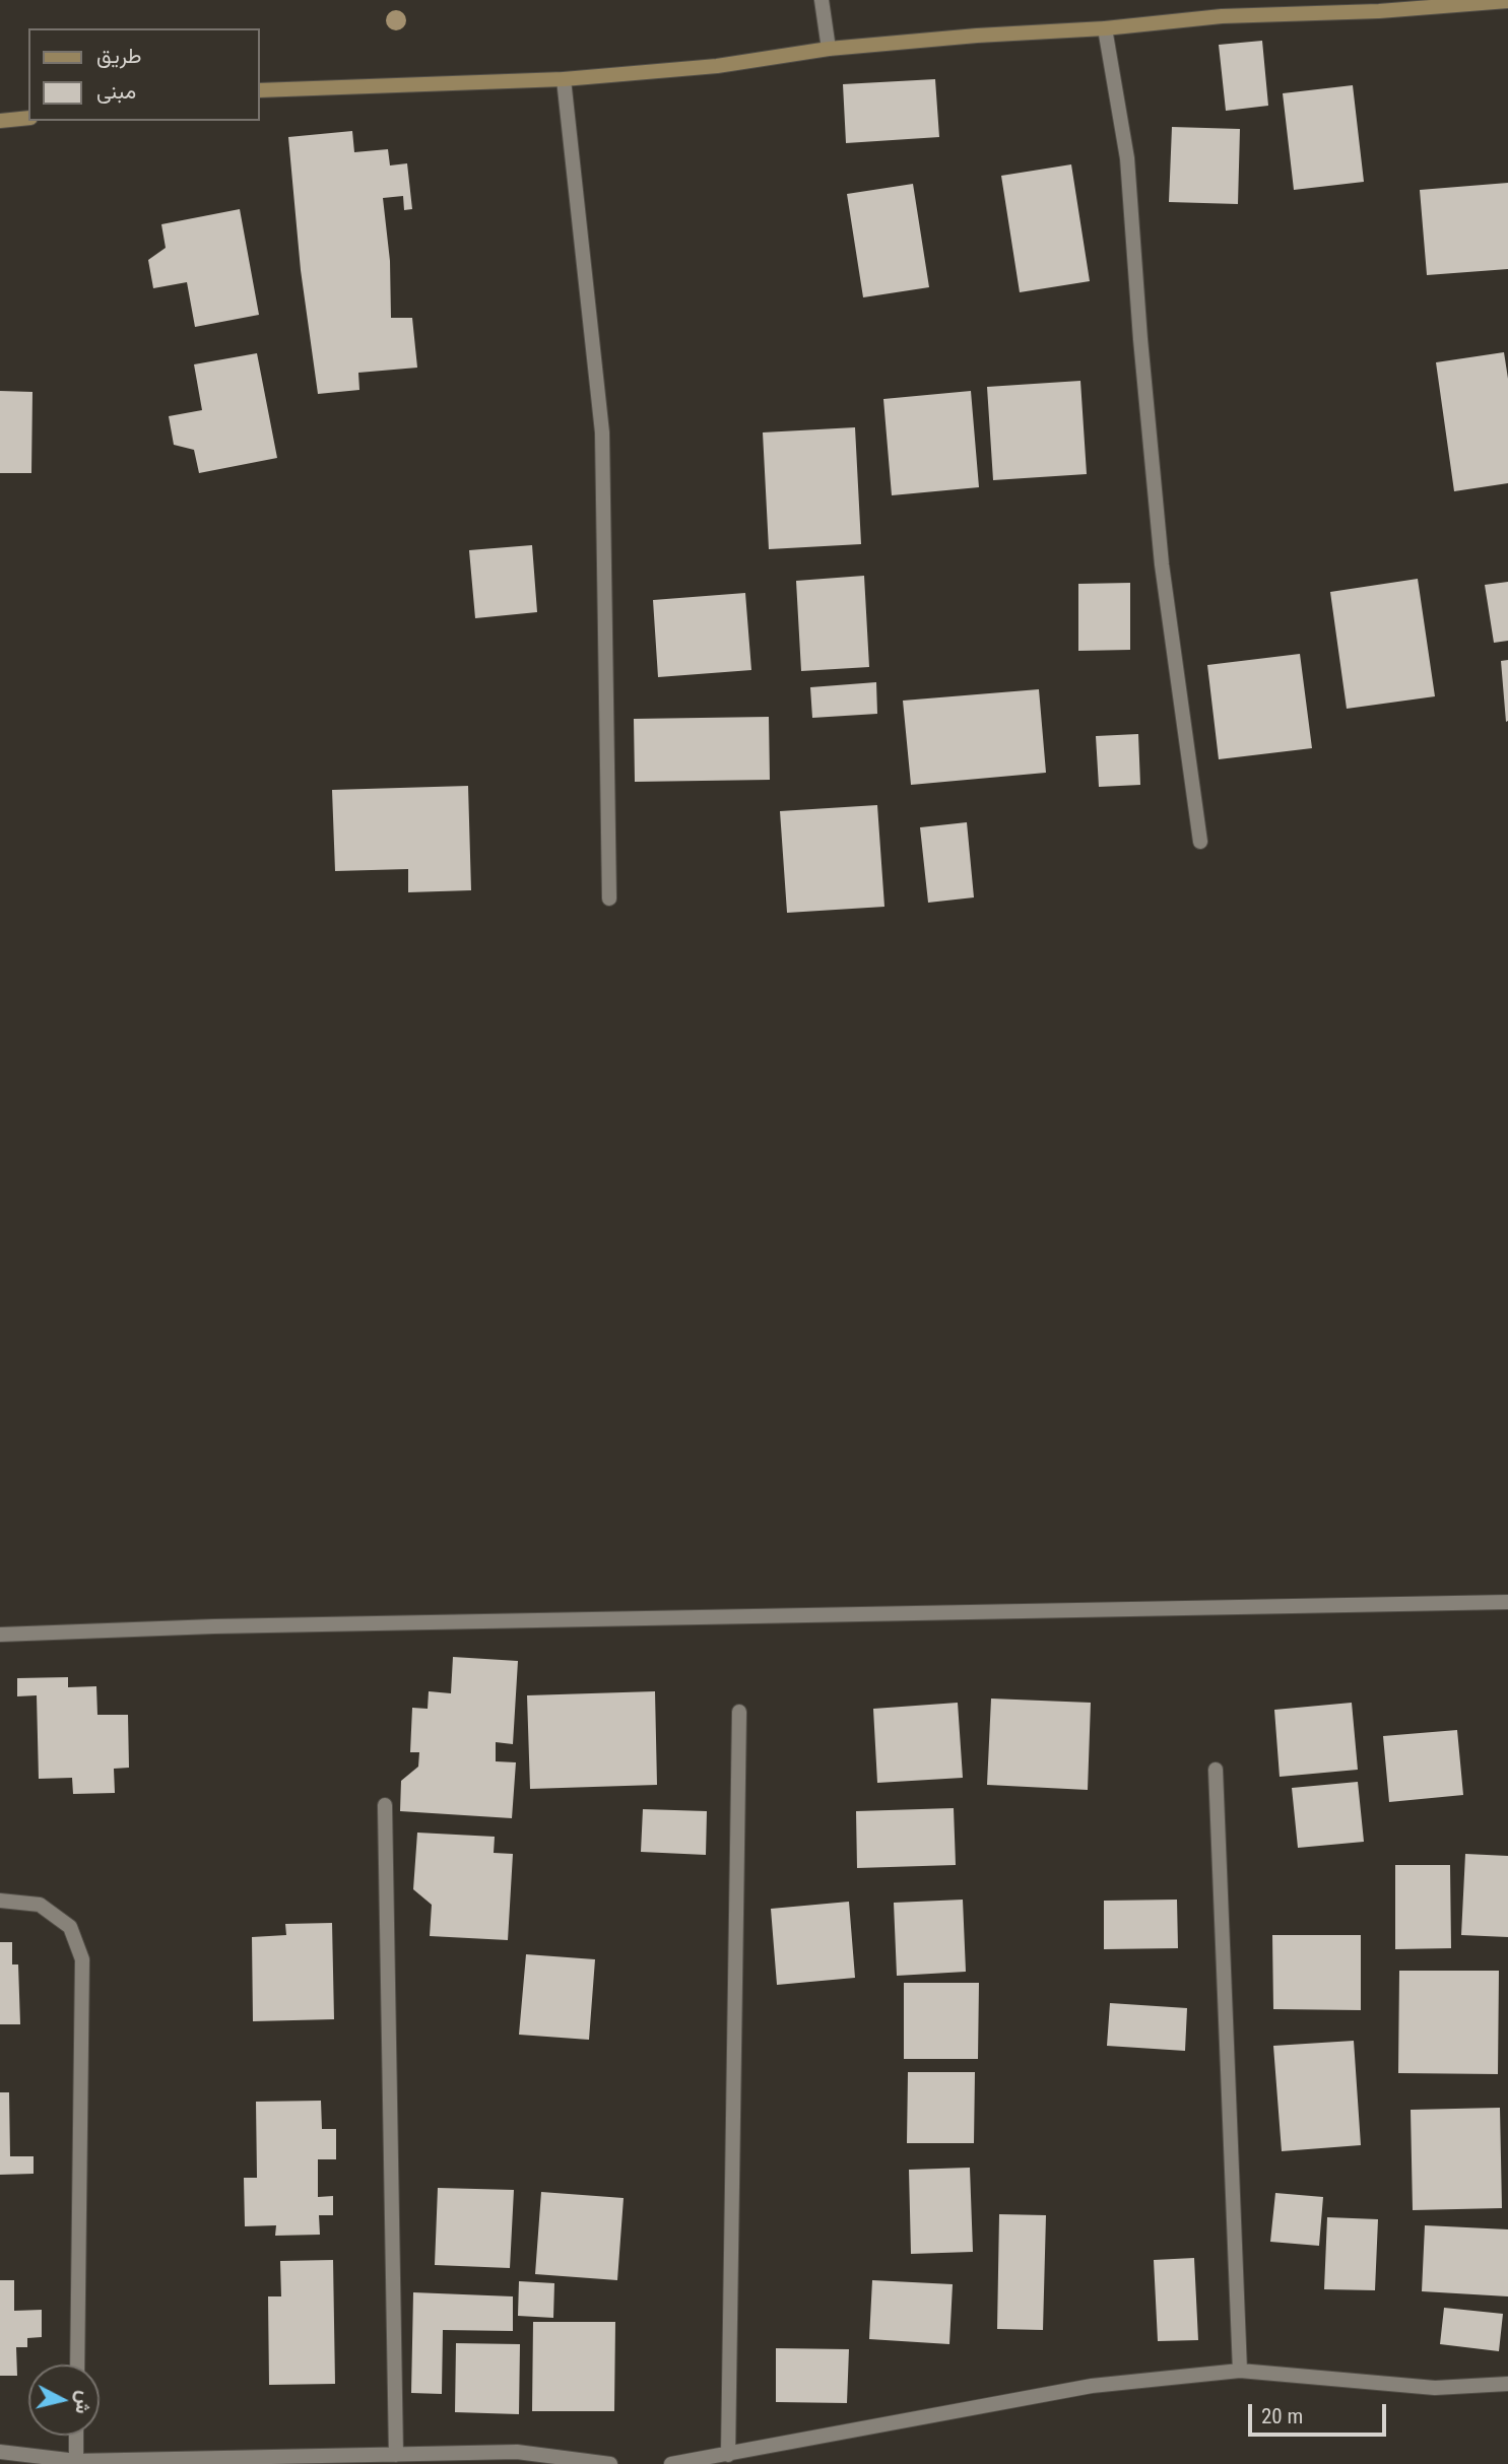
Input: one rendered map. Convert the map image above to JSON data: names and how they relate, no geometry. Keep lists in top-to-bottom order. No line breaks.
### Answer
{"legend":["طريق","مبنى"],"scale_bar":"20 m","north":"right"}
